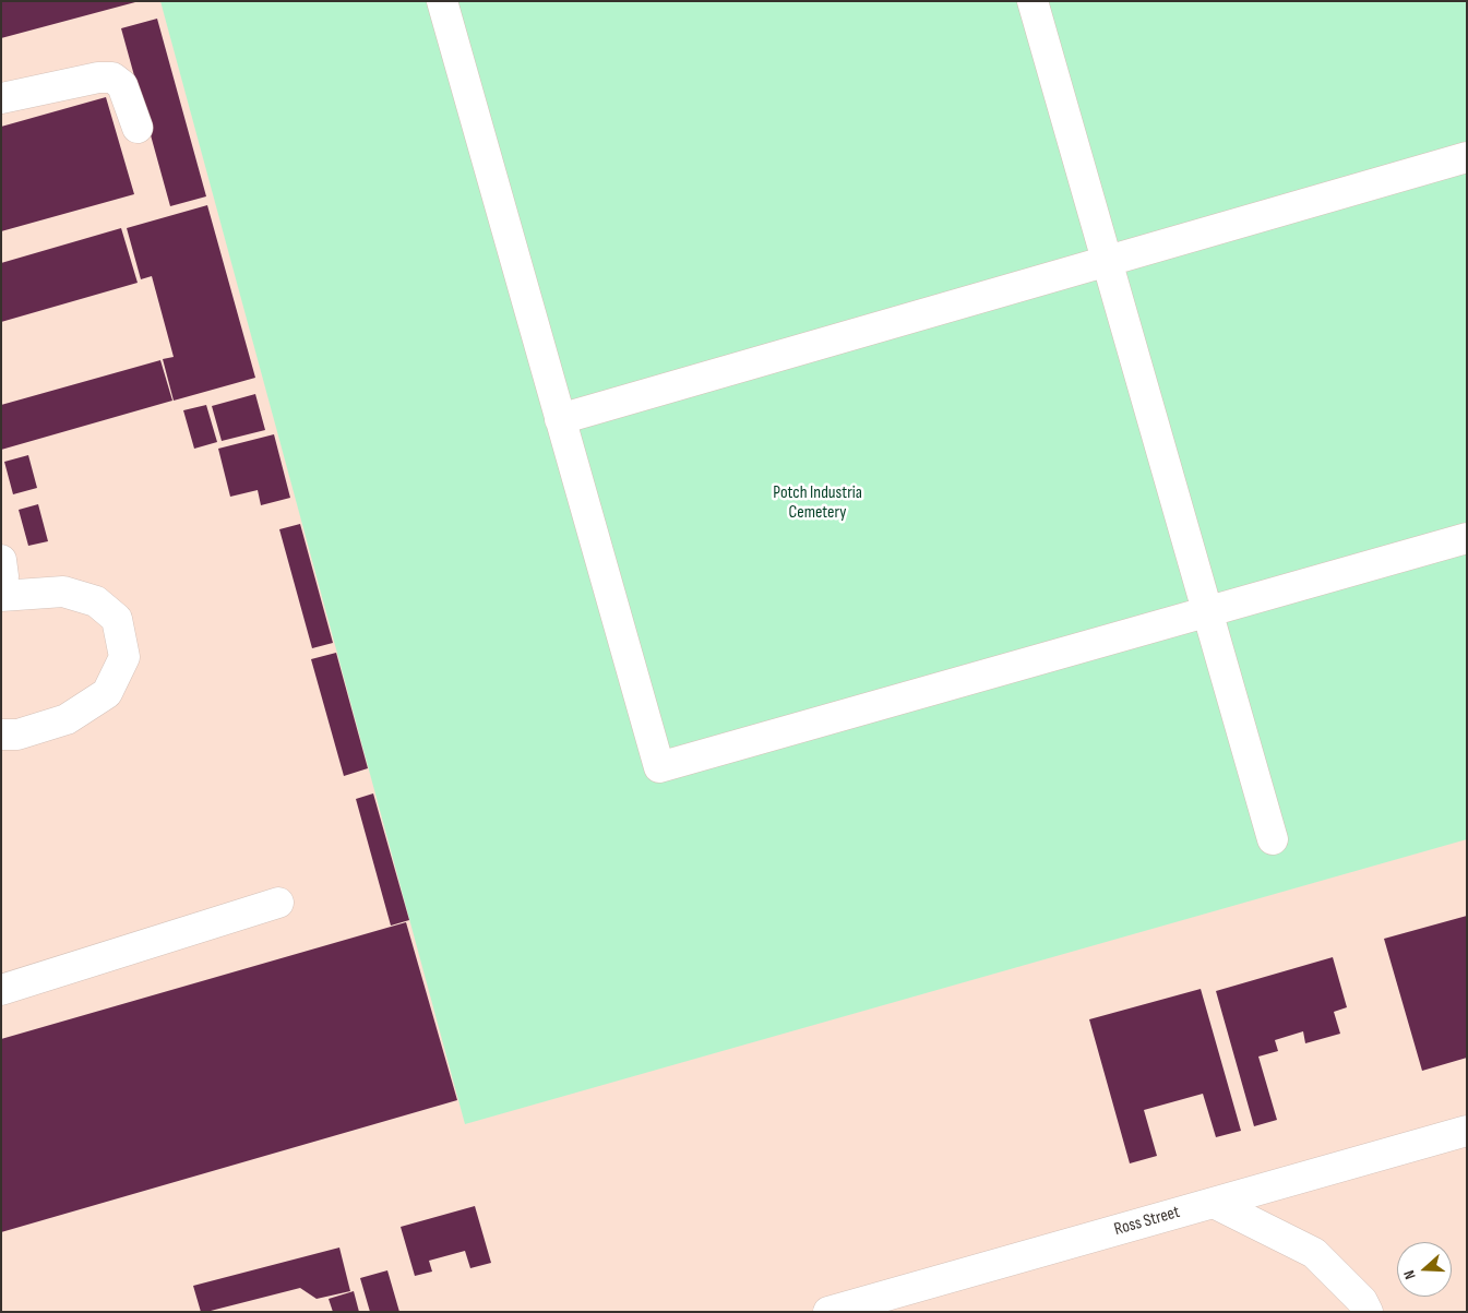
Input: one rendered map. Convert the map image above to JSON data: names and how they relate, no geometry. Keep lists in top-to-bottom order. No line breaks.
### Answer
{"streets":{"street":["Ross Street"]},"parks":["Potch Industria Cemetery"],"north":"left"}
